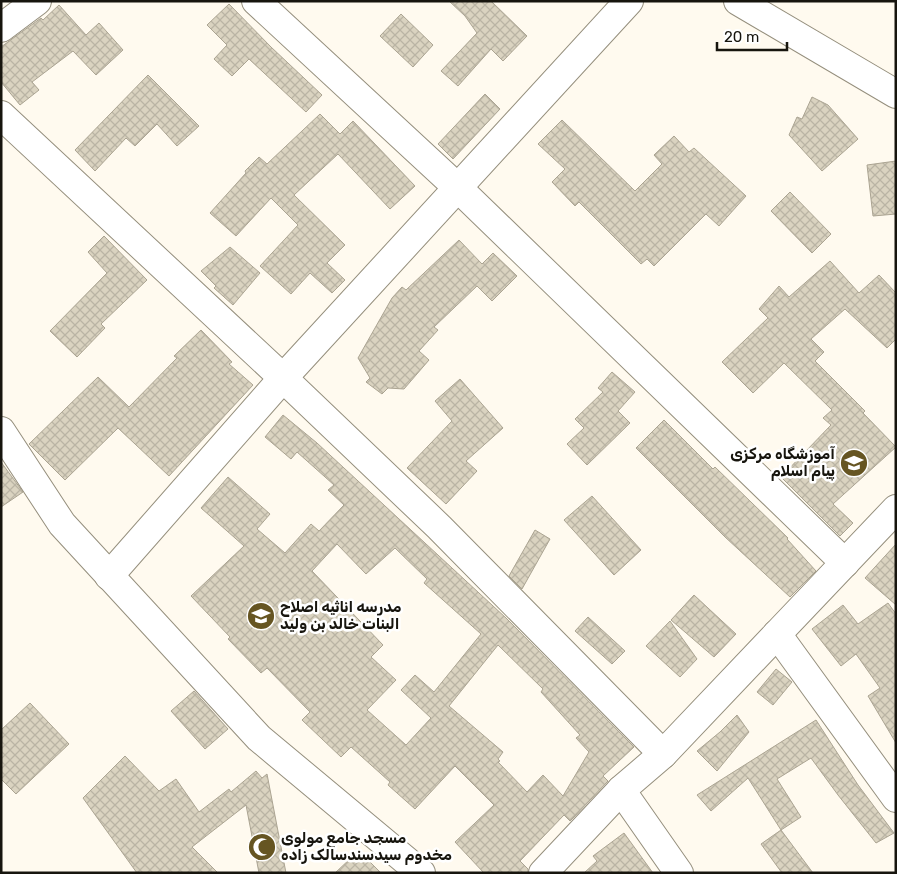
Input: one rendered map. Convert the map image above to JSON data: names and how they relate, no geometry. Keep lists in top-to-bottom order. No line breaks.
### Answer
{"places":{"school or university":["آموزشگاه مرکزی پیام اسلام","مدرسه اناثیه اصلاح البنات خالد بن ولید"],"mosque":["مسجد جامع مولوی مخدوم سیدسندسالک زاده"]},"scale_bar":"20 m"}
